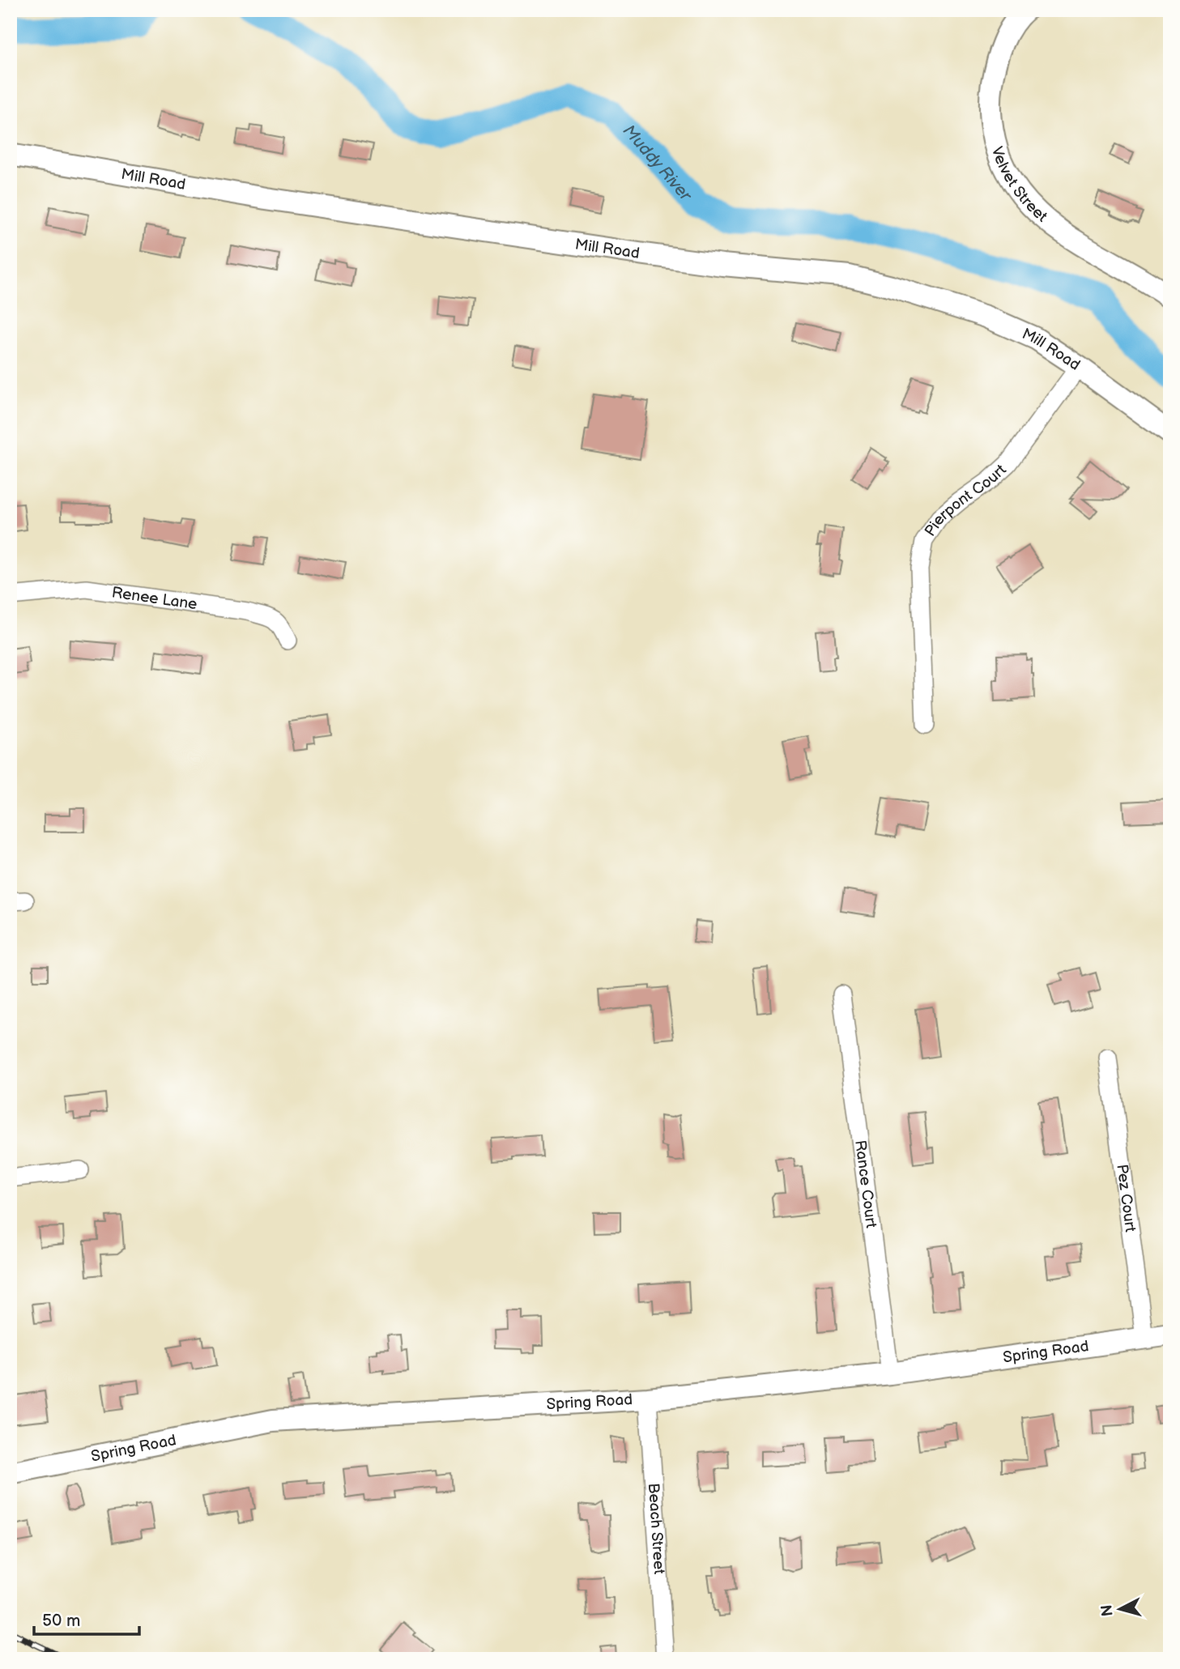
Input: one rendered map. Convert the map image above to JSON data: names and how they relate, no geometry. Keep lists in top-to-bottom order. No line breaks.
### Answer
{"streets":{"street":["Mill Road","Velvet Street","Pierpont Court","Renee Lane","Rance Court","Pez Court","Spring Road","Beach Street"]},"crossings":[["Mill Road","Pierpont Court"],["Rance Court","Spring Road"],["Pez Court","Spring Road"],["Spring Road","Beach Street"]],"water":["Muddy River"],"scale_bar":"50 m","north":"left"}
